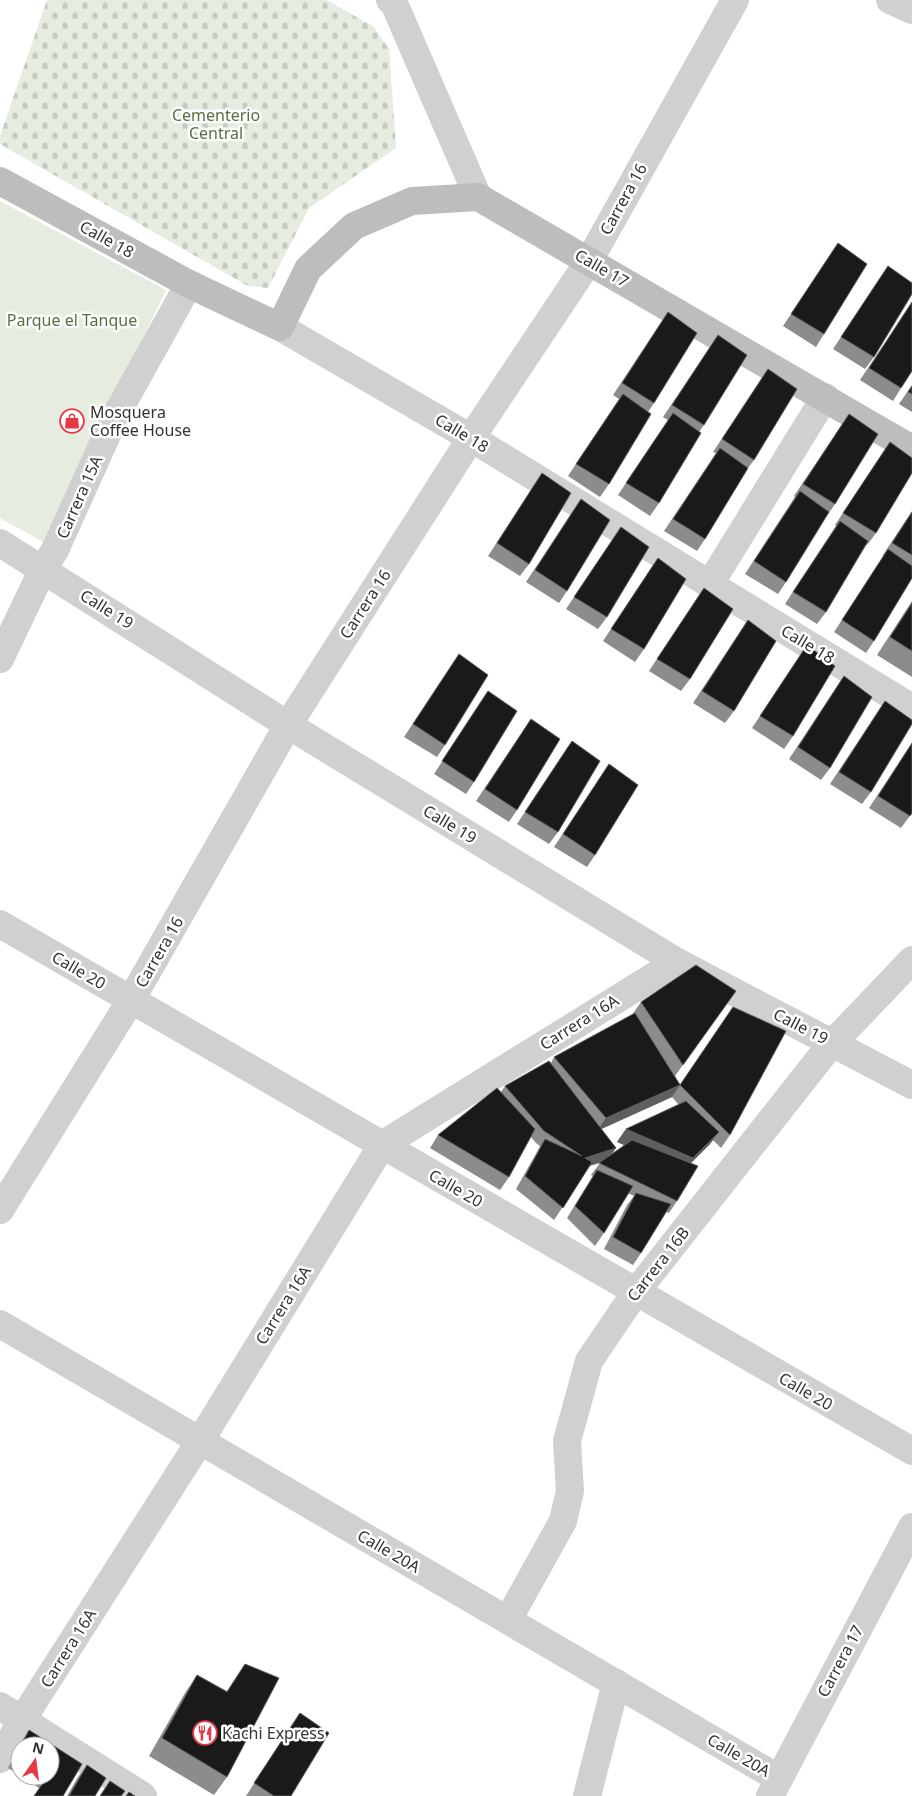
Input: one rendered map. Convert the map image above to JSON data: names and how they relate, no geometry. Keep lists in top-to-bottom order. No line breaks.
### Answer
{"streets":{"street":["Carrera 16","Calle 18","Calle 17","Carrera 15A","Calle 19","Calle 20","Carrera 16A","Carrera 16B","Calle 20A","Carrera 17"]},"crossings":[["Carrera 16","Calle 18"],["Carrera 16","Calle 17"],["Carrera 16","Calle 19"],["Carrera 16","Calle 20"],["Calle 18","Carrera 15A"],["Carrera 15A","Calle 19"],["Calle 19","Carrera 16A"],["Calle 19","Carrera 16B"],["Calle 20","Carrera 16A"],["Calle 20","Carrera 16B"],["Carrera 16A","Calle 20A"],["Carrera 16B","Calle 20A"],["Calle 20A","Carrera 17"]],"parks":["Cementerio Central","Parque el Tanque"],"places":{"shop":["Mosquera Coffee House"],"restaurant":["Kachi Express"]},"north":"top"}
